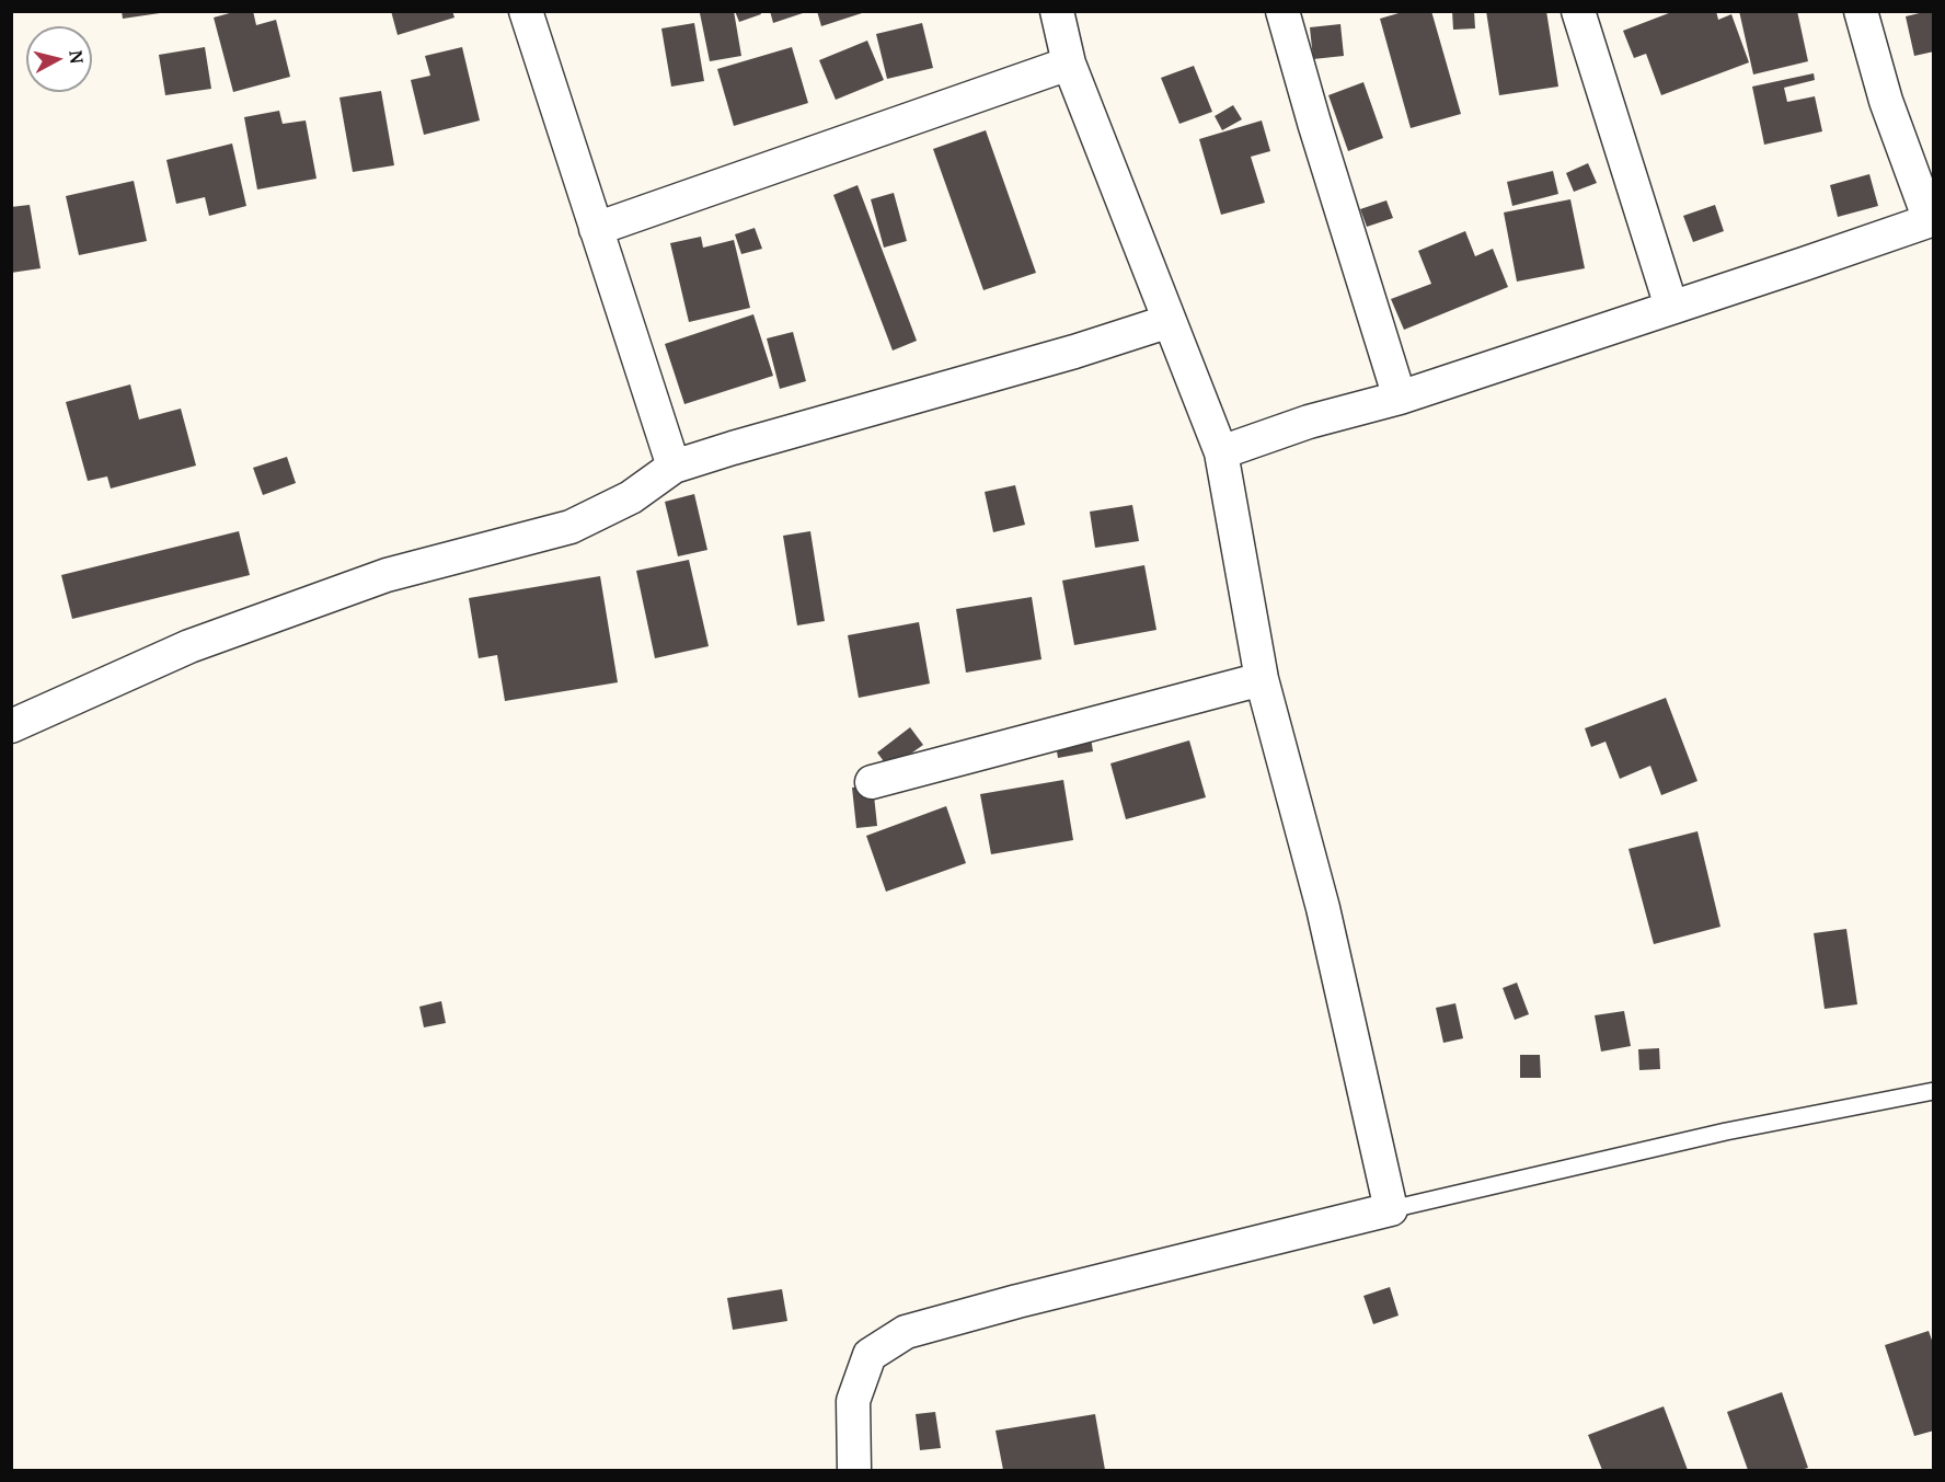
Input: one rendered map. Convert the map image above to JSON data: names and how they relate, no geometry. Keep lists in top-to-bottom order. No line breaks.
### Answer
{"north":"right"}
